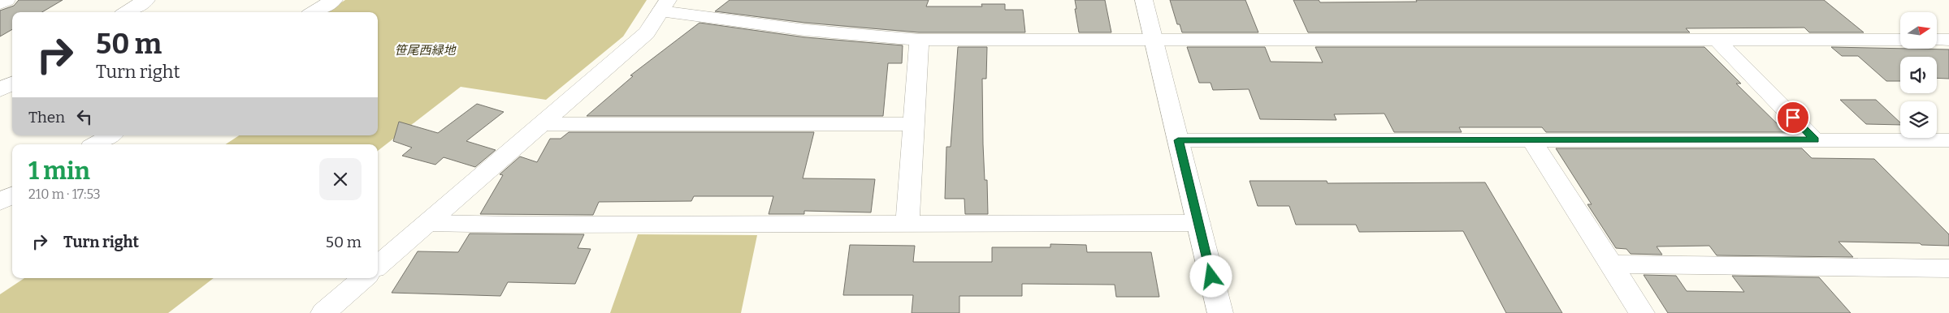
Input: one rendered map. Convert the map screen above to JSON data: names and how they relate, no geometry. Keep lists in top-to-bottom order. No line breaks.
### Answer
{"parks":["笹尾西緑地"],"north":"right","page":{"turn":["50 m","Turn right"],"then":"Then","heading":["1 min","210 m · 17:53"],"list":[{"name":"Turn right","value":"50 m"}]}}
